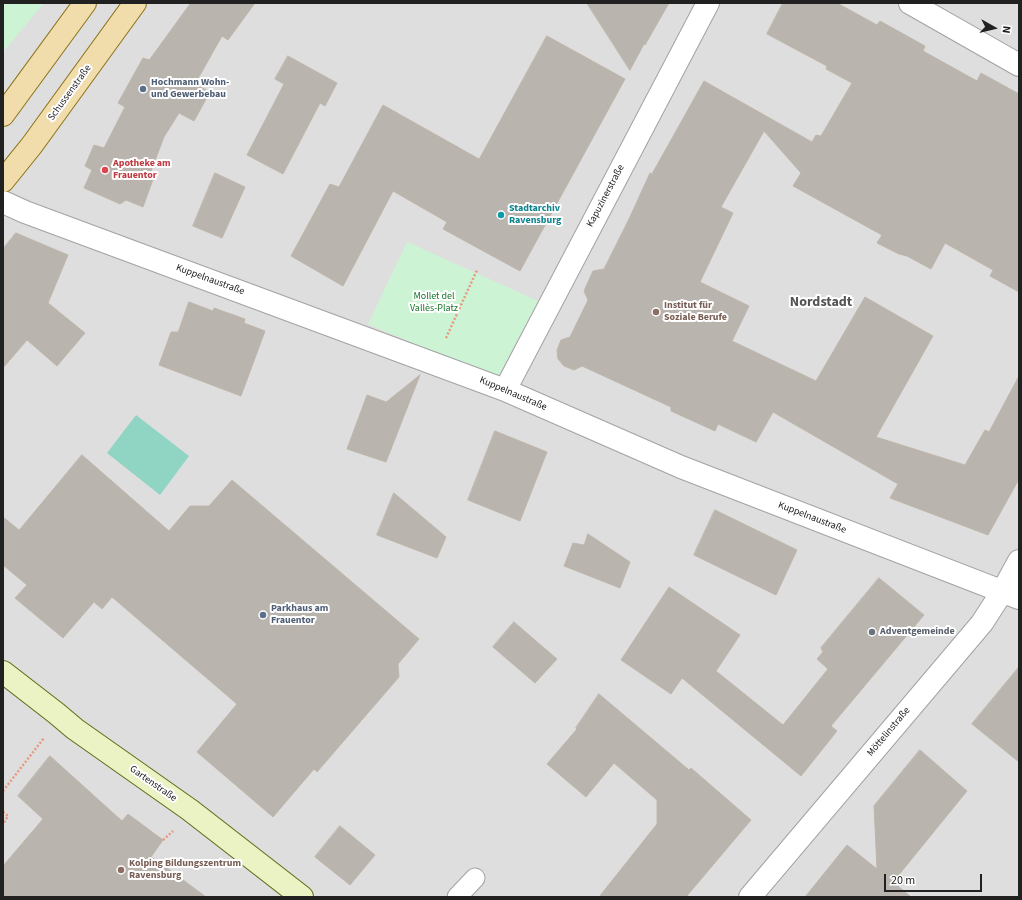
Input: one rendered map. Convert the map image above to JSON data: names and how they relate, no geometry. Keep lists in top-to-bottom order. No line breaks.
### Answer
{"streets":{"main road":["Schussenstraße","Gartenstraße"],"street":["Kapuzinerstraße","Kuppelnaustraße","Möttelinstraße"]},"crossings":[["Kapuzinerstraße","Kuppelnaustraße"],["Kuppelnaustraße","Möttelinstraße"]],"districts":["Nordstadt"],"parks":["Mollet del Vallès-Platz"],"places":["Hochmann Wohn- und Gewerbebau","Apotheke am Frauentor","Stadtarchiv Ravensburg","Institut für Soziale Berufe","Parkhaus am Frauentor","Adventgemeinde","Kolping Bildungszentrum Ravensburg"],"scale_bar":"20 m","north":"right"}
